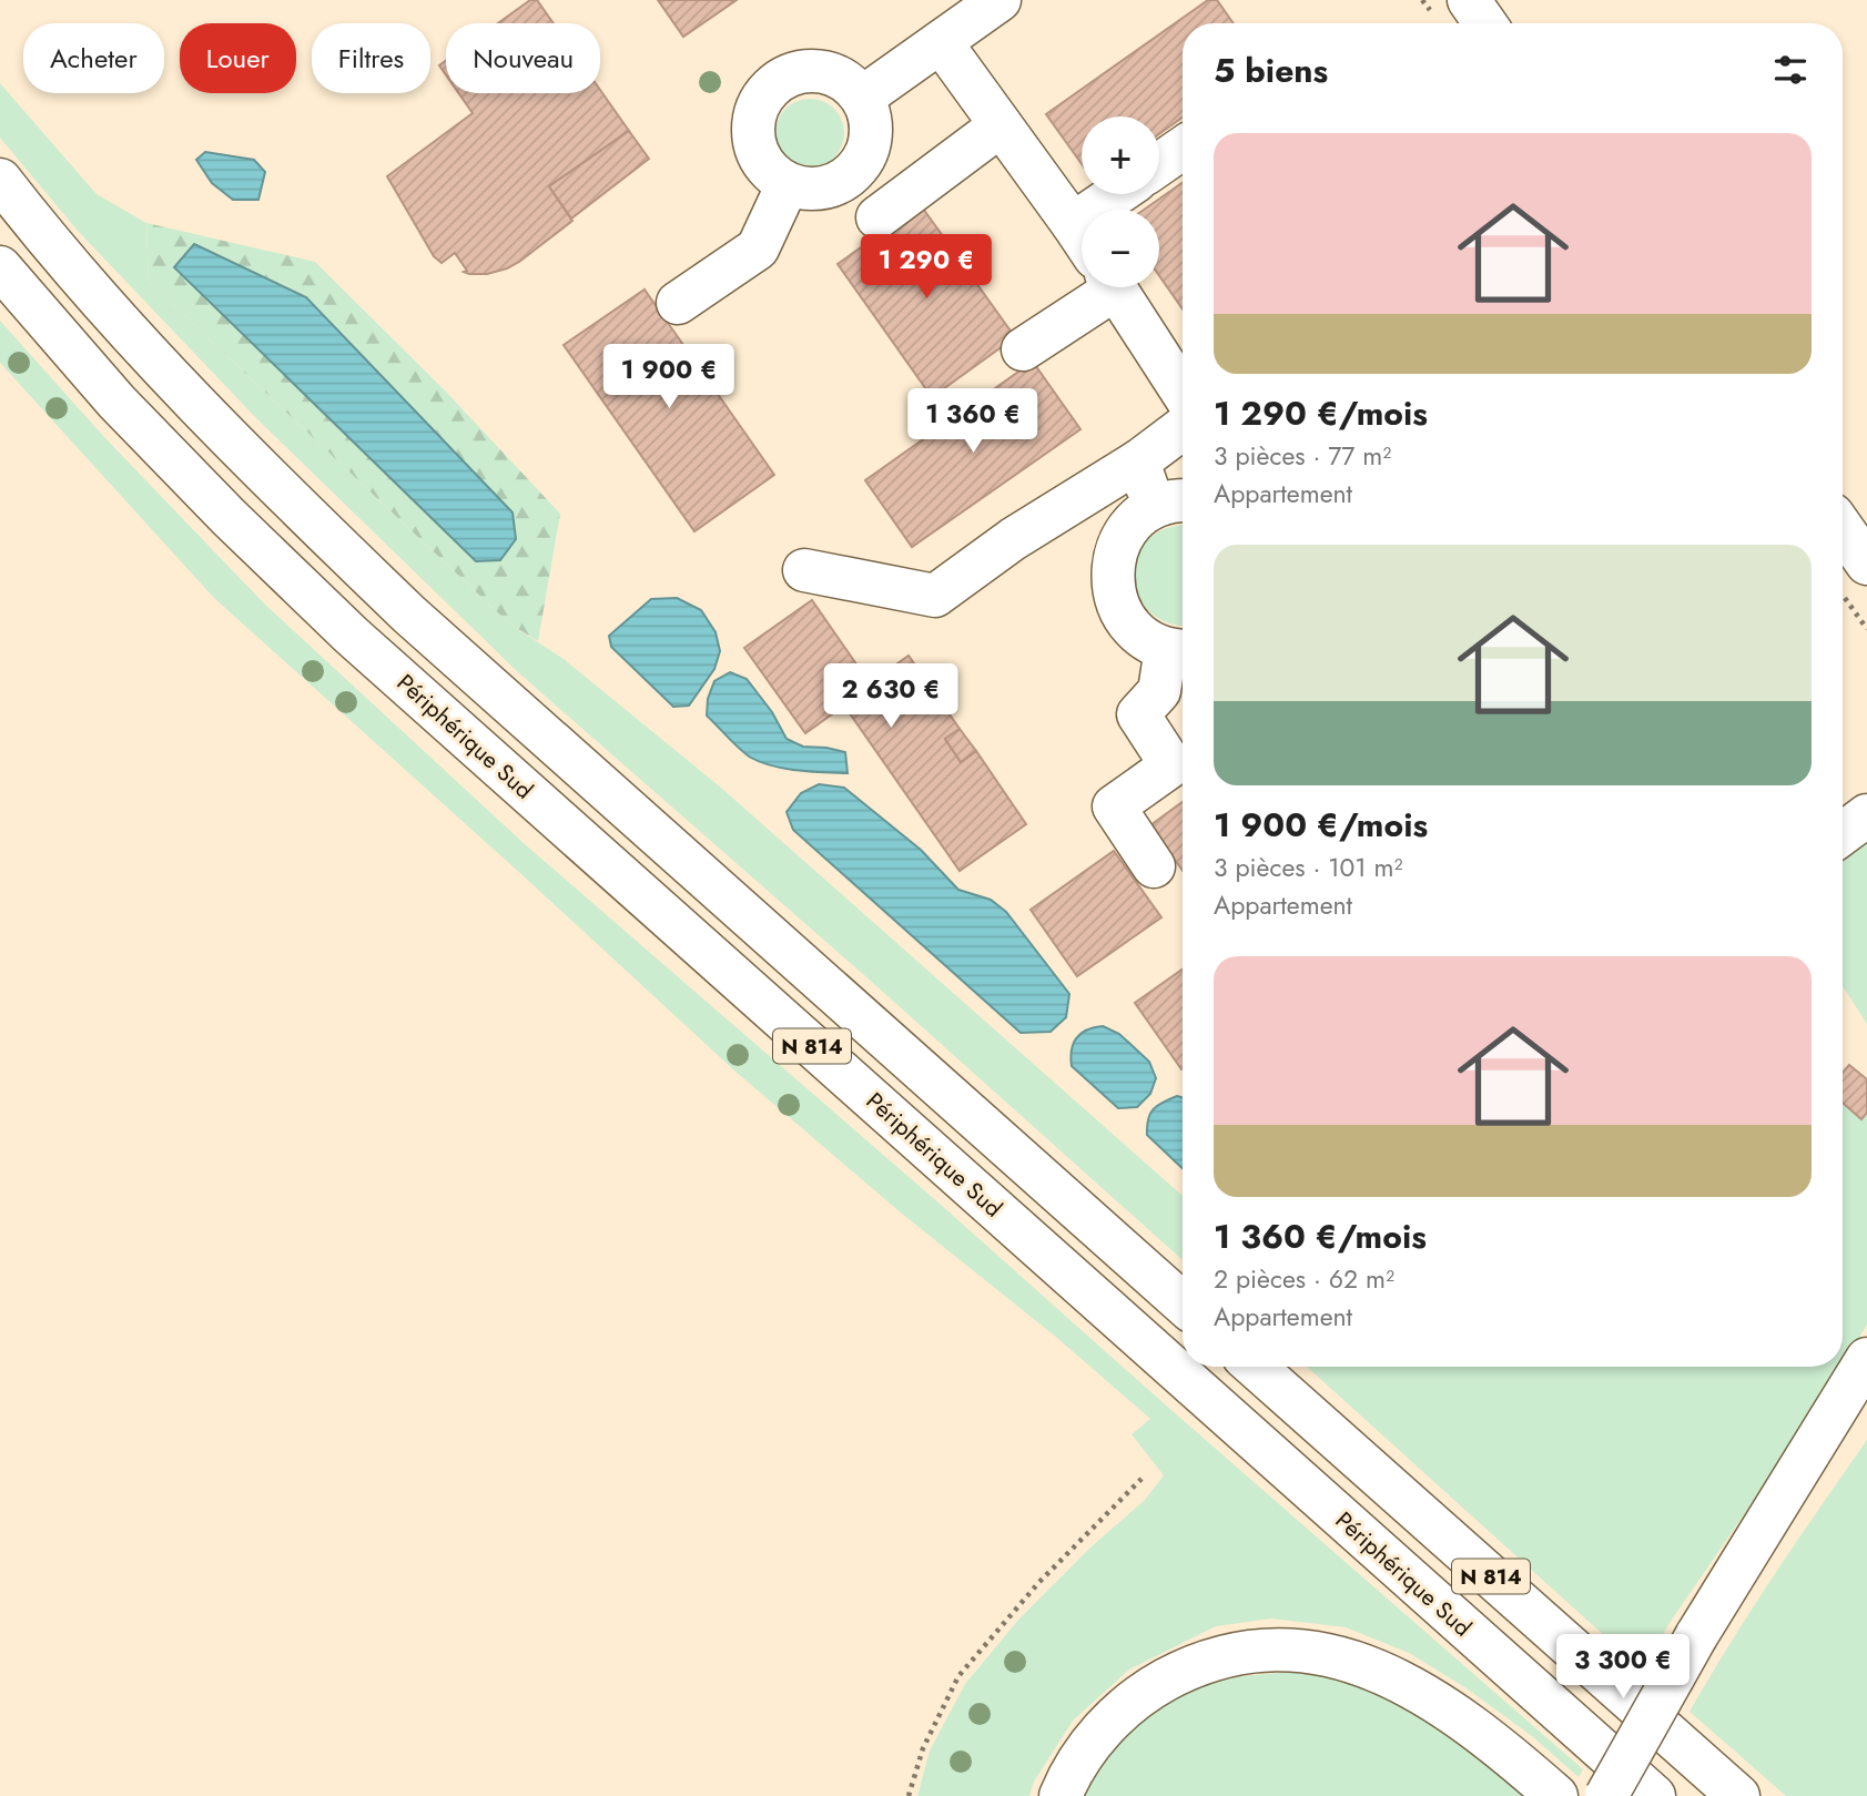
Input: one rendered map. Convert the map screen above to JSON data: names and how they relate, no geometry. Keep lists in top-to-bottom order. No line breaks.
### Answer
{"streets":{"main road":["Périphérique Sud","N 814"]},"page":{"chip":["Acheter","Louer","Filtres","Nouveau"],"heading":"5 biens","map_buttons":["+","−"],"list":[{"name":"1 290 €/mois","note":"3 pièces · 77 m² · Appartement"},{"name":"1 900 €/mois","note":"3 pièces · 101 m² · Appartement"},{"name":"1 360 €/mois","note":"2 pièces · 62 m² · Appartement"}],"price":["1 290 €","1 900 €","1 360 €","2 630 €","3 300 €"]}}
